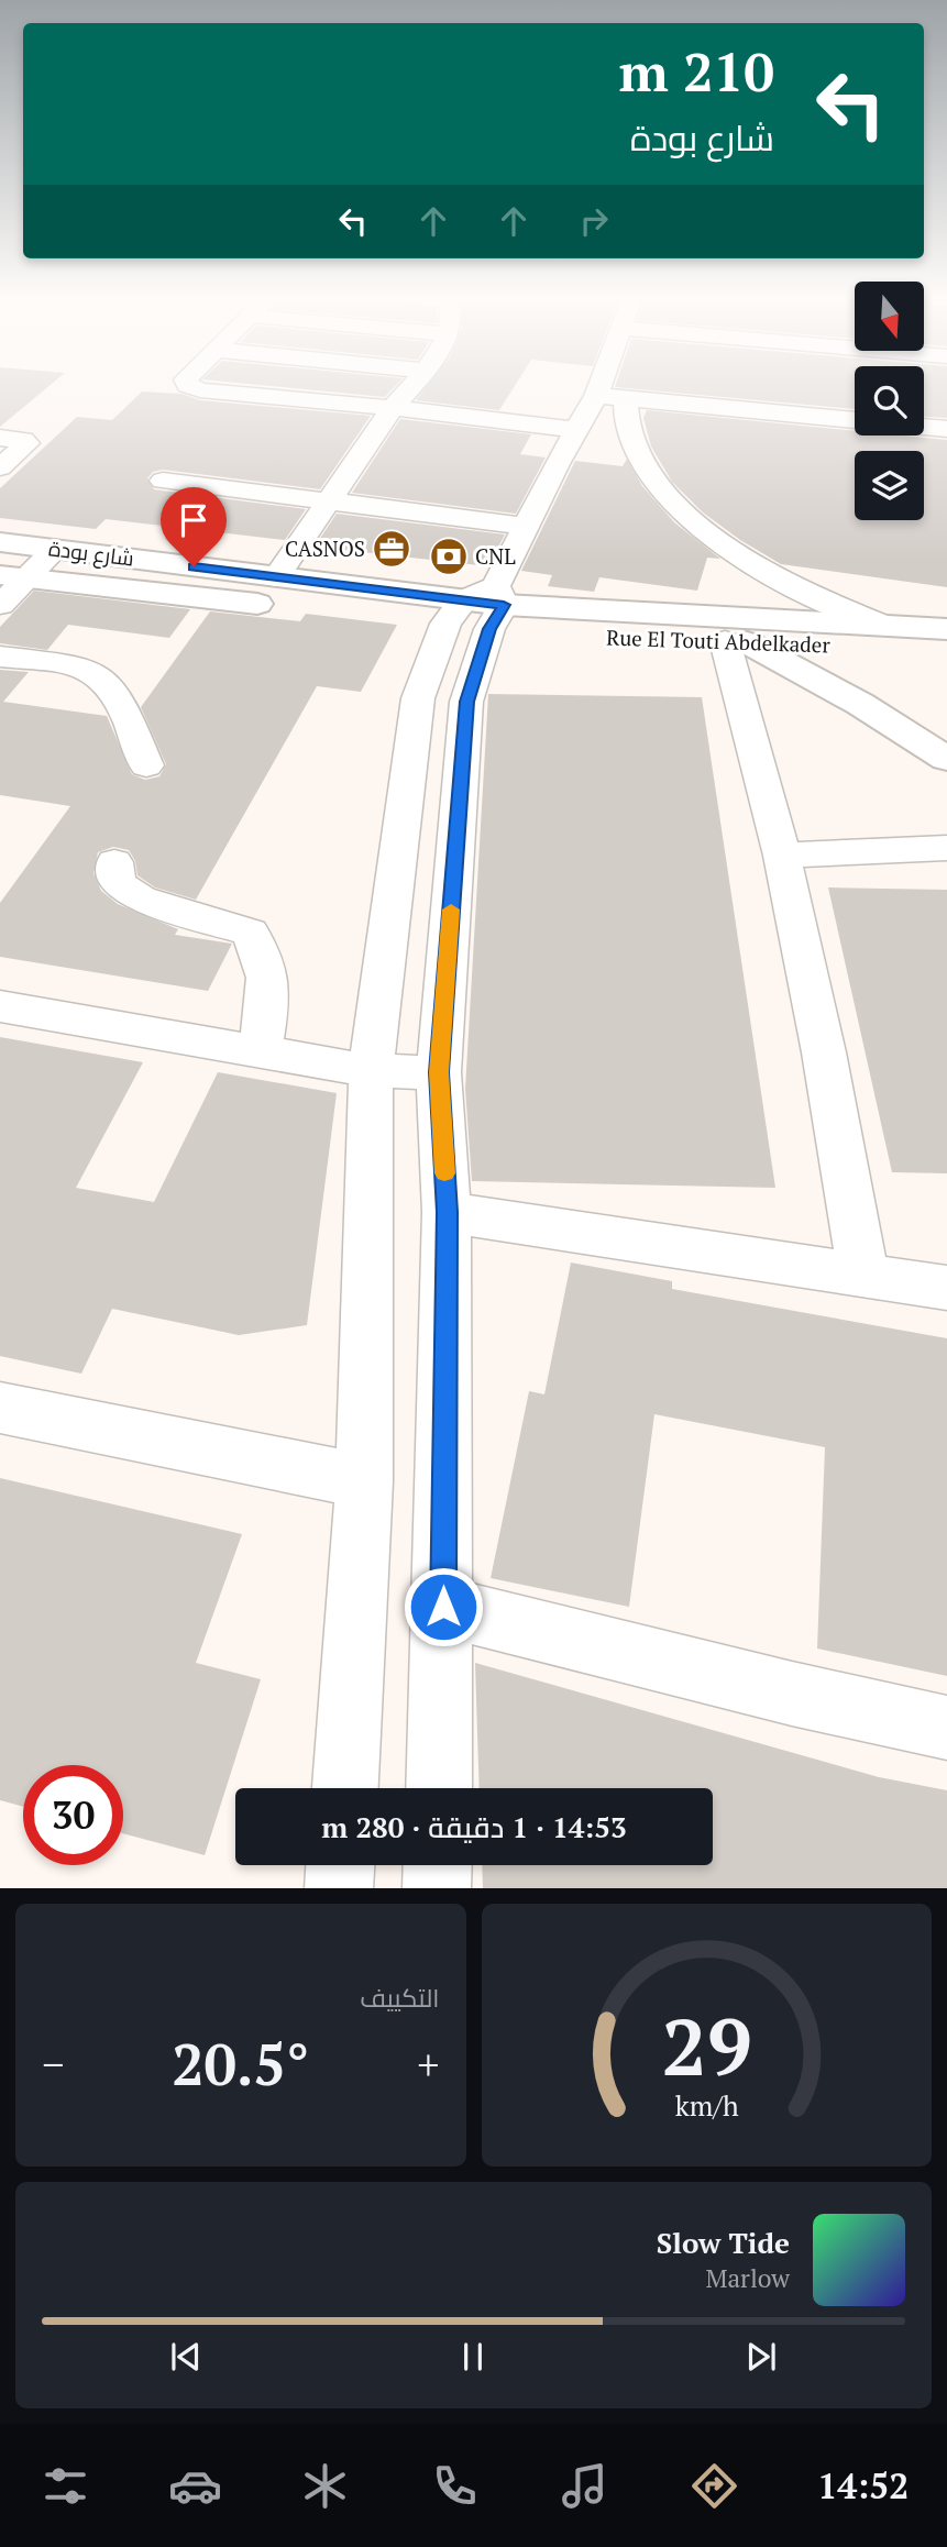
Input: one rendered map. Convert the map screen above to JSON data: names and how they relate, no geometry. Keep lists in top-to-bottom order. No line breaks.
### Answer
{"streets":{"street":["شارع بودة","Rue El Touti Abdelkader"]},"crossings":[["شارع بودة","Rue El Touti Abdelkader"]],"places":{"office":["CASNOS"],"bank":["CNL"]},"north":"bottom","page":{"turn":["210 m","شارع بودة"],"limit":"30","trip":"14:53 · 1 دقيقة · 280 m","tile":"التكييف","heat":["−","20.5°","+"],"song":["Slow Tide","Marlow"],"tabs":"14:52","gauge":["29","km/h"]}}
